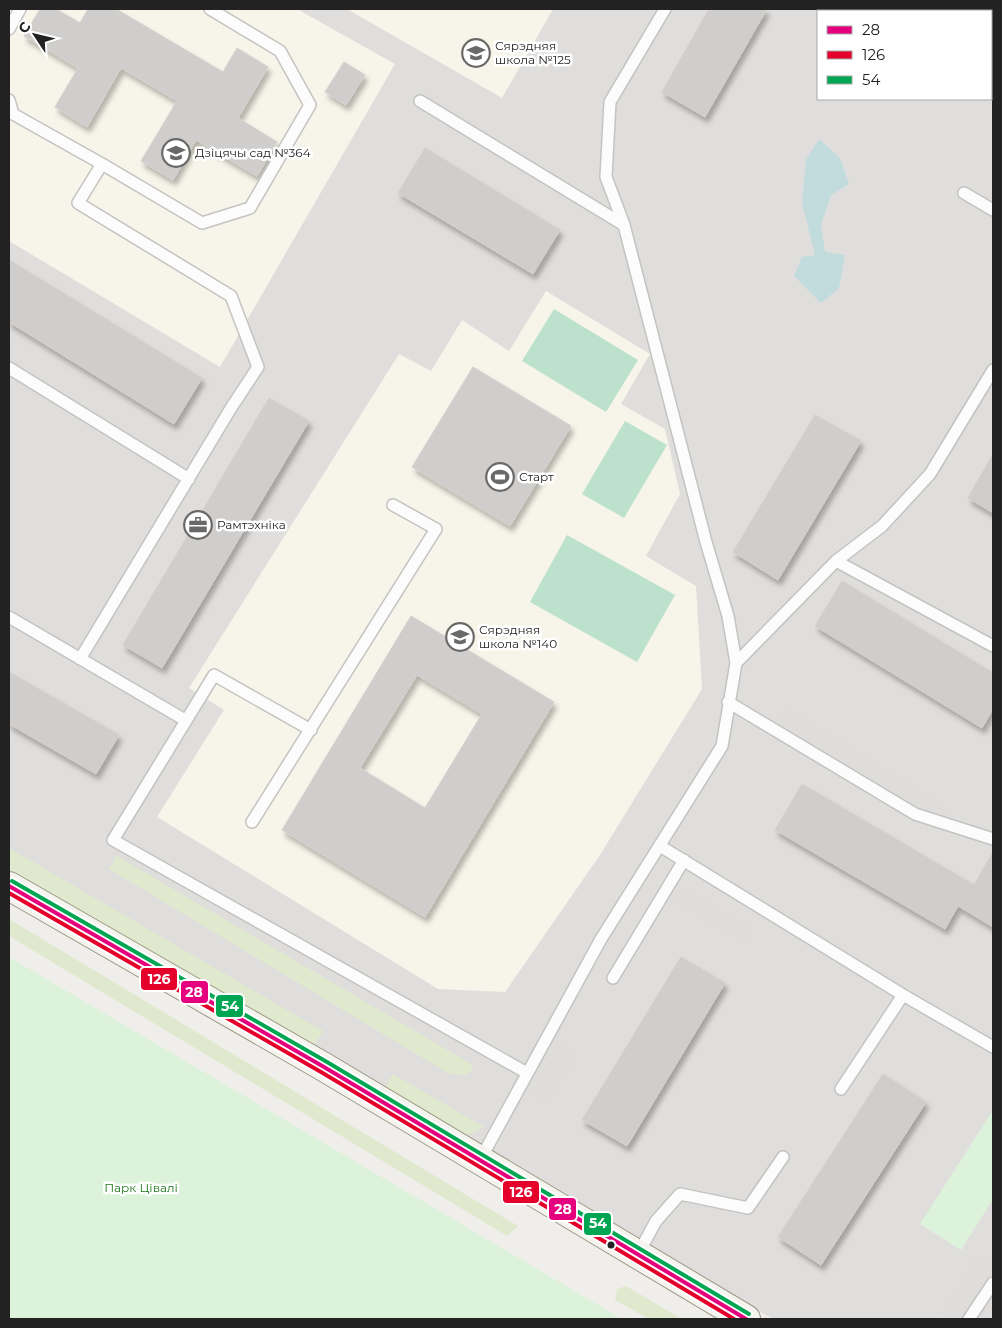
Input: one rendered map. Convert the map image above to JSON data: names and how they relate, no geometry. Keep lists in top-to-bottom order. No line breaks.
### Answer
{"parks":["Парк Цівалі"],"places":{"school or university":["Сярэдняя школа №125","Дзіцячы сад №364","Сярэдняя школа №140"],"sports":["Старт"],"office":["Рамтэхніка"]},"lines":["transit line 54","transit line 28","transit line 126"],"legend":["28","126","54"],"north":"top left"}
